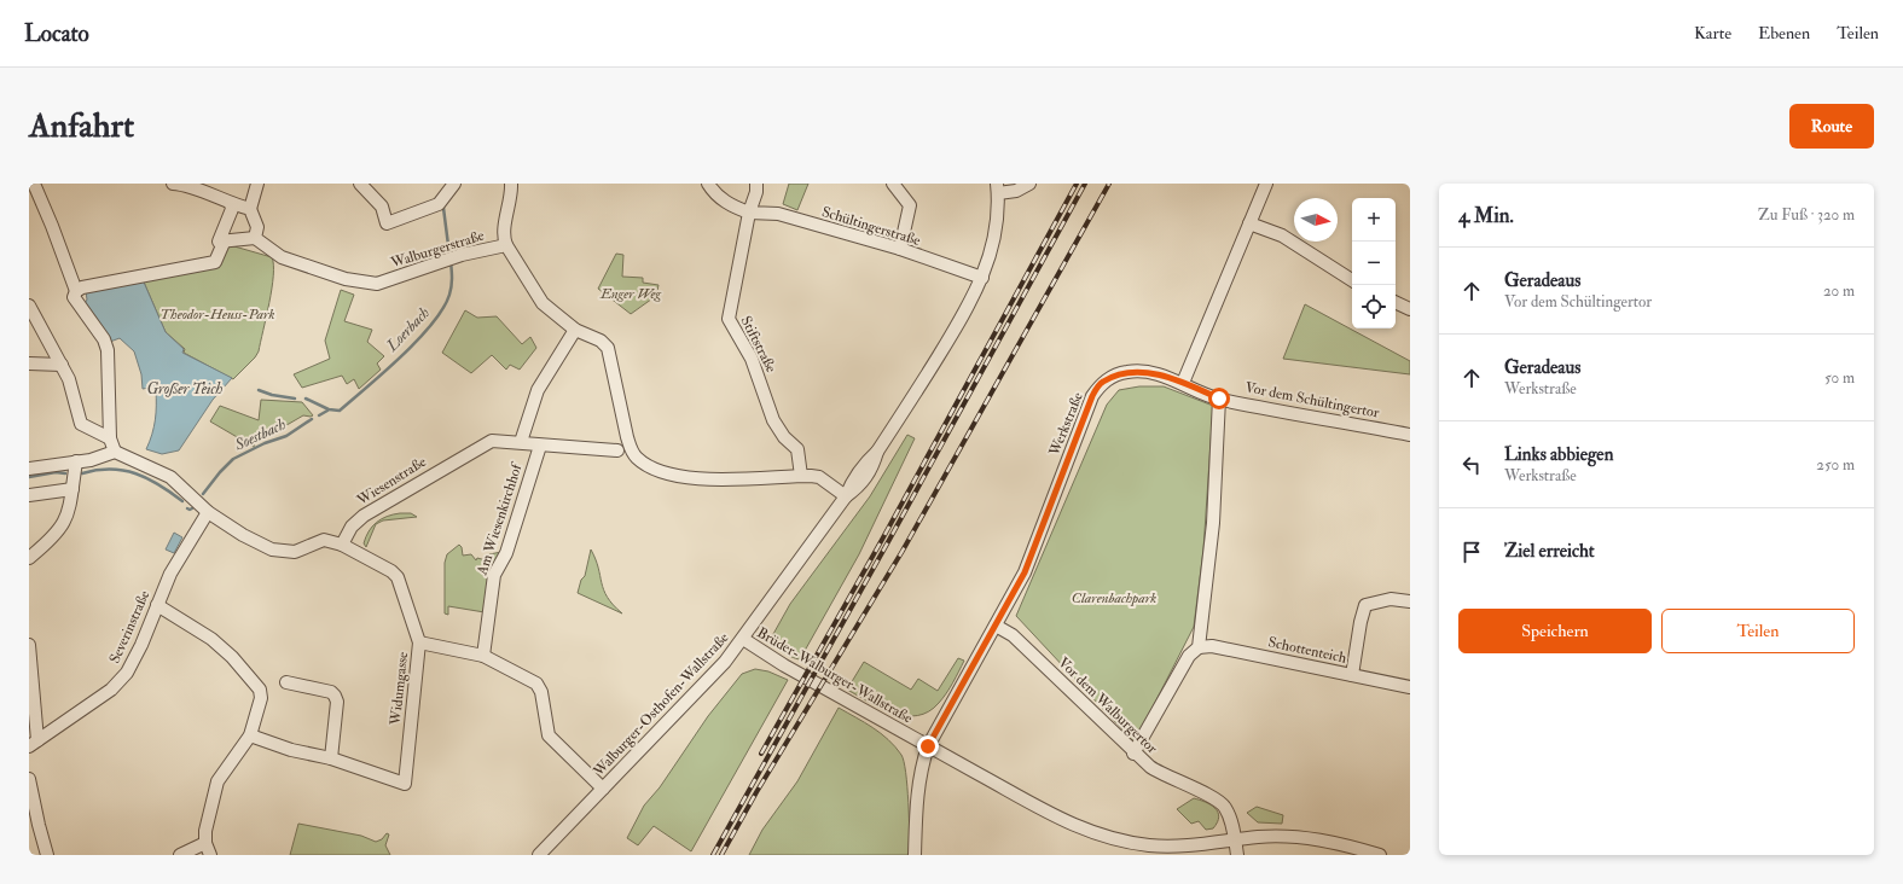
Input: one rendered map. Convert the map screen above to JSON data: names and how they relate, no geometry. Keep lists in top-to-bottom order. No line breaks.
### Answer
{"streets":{"street":["Schültingerstraße","Walburgerstraße","Stiftstraße","Vor dem Schültingertor","Werkstraße","Wiesenstraße","Am Wiesenkirchhof","Severinstraße","Schottenteich","Brüder-Walburger-Wallstraße","Widumgasse","Walburger-Osthofen-Wallstraße","Vor dem Walburgertor"]},"crossings":[["Schültingerstraße","Stiftstraße"],["Walburgerstraße","Stiftstraße"],["Walburgerstraße","Walburger-Osthofen-Wallstraße"],["Vor dem Schültingertor","Werkstraße"],["Werkstraße","Brüder-Walburger-Wallstraße"],["Werkstraße","Vor dem Walburgertor"],["Wiesenstraße","Am Wiesenkirchhof"],["Wiesenstraße","Widumgasse"],["Brüder-Walburger-Wallstraße","Walburger-Osthofen-Wallstraße"],["Brüder-Walburger-Wallstraße","Vor dem Walburgertor"]],"water":["Loerbach","Großer Teich","Soestbach"],"parks":["Enger Weg","Theodor-Heuss-Park","Clarenbachpark"],"north":"right","page":{"header":"Locato","nav":["Karte","Ebenen","Teilen"],"buttons":["Route",["Speichern","Teilen"]],"title":"Anfahrt","heading":["4 Min.","Zu Fuß · 320 m"],"map_buttons":["+","−"],"list":[["Geradeaus","Vor dem Schültingertor","20 m"],["Geradeaus","Werkstraße","50 m"],["Links abbiegen","Werkstraße","250 m"],"Ziel erreicht"]}}
